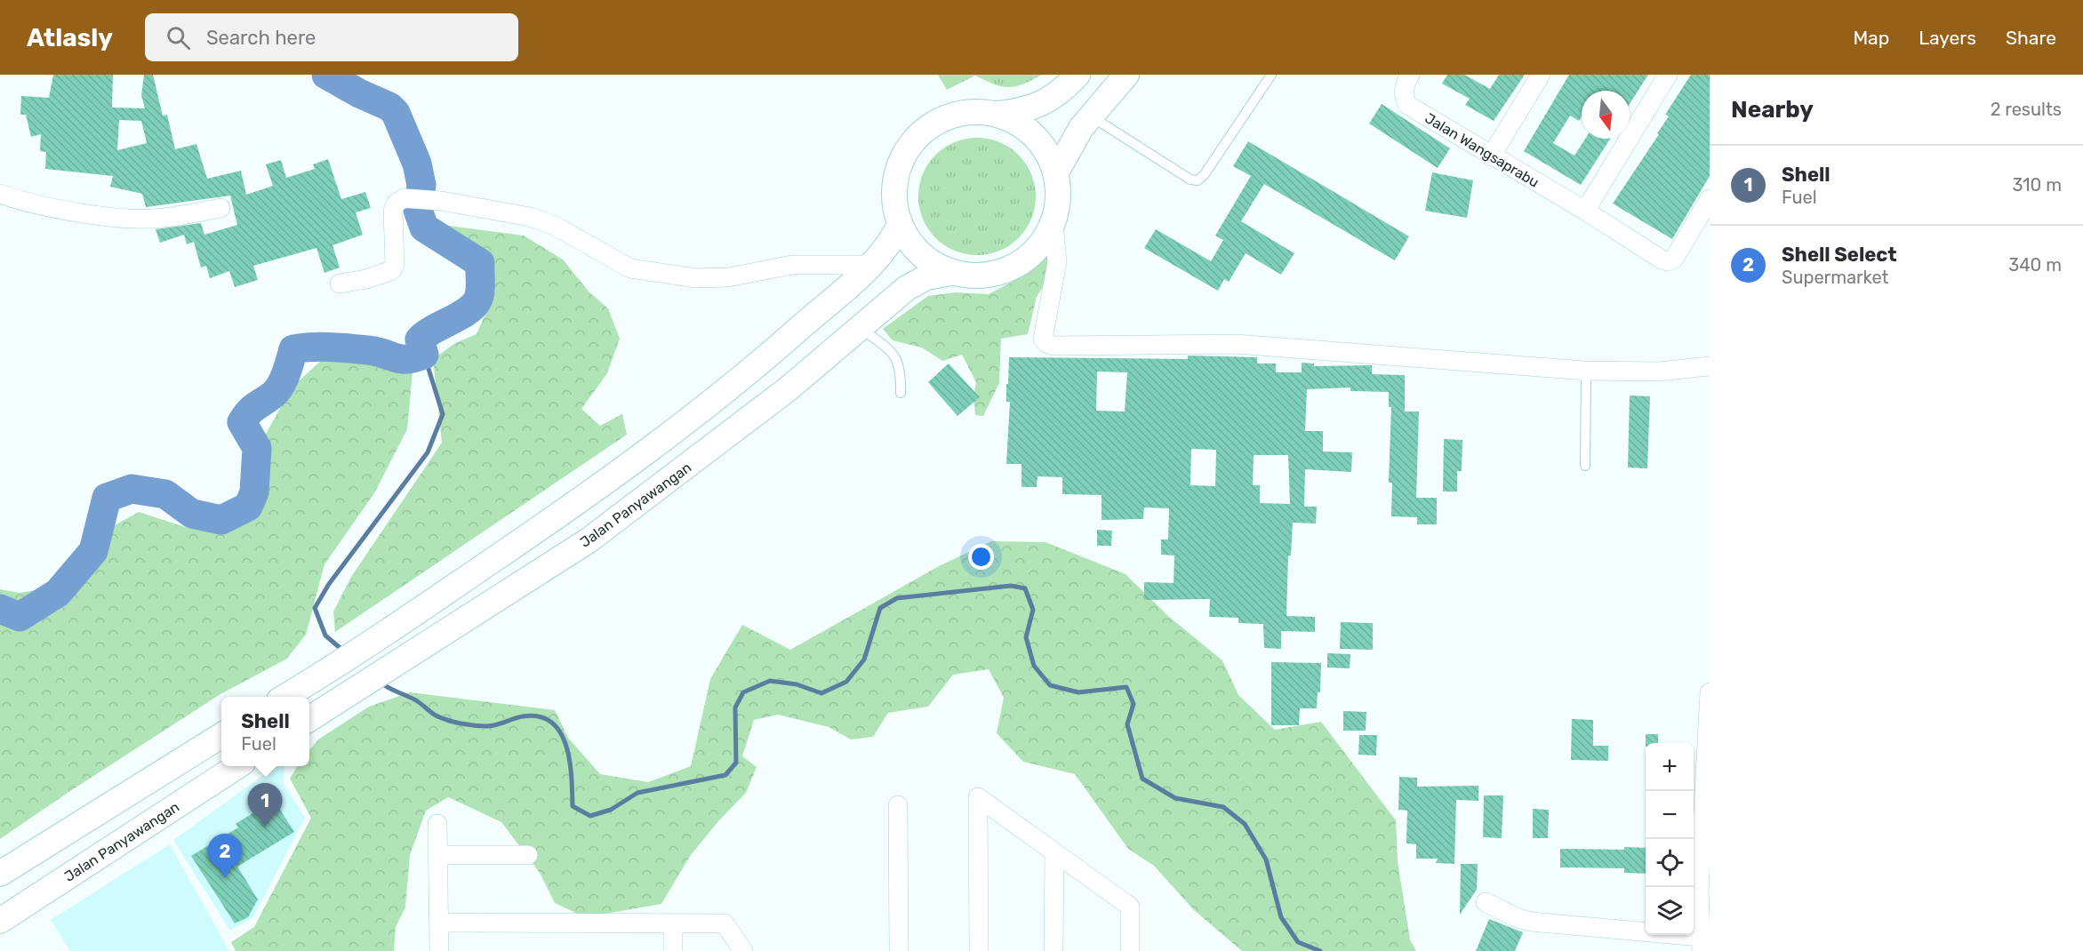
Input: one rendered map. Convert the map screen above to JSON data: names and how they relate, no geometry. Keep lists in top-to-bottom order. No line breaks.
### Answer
{"streets":{"main road":["Jalan Panyawangan"],"street":["Jalan Wangsaprabu"]},"north":"bottom","page":{"header":"Atlasly","search":"Search here","nav":["Map","Layers","Share"],"heading":["Nearby","2 results"],"list":[{"mark":"1","name":"Shell","note":"Fuel","value":"310 m"},{"mark":"2","name":"Shell Select","note":"Supermarket","value":"340 m"}],"popup":["Shell","Fuel"],"map_buttons":["+","−"],"pins":["1","2"]}}
